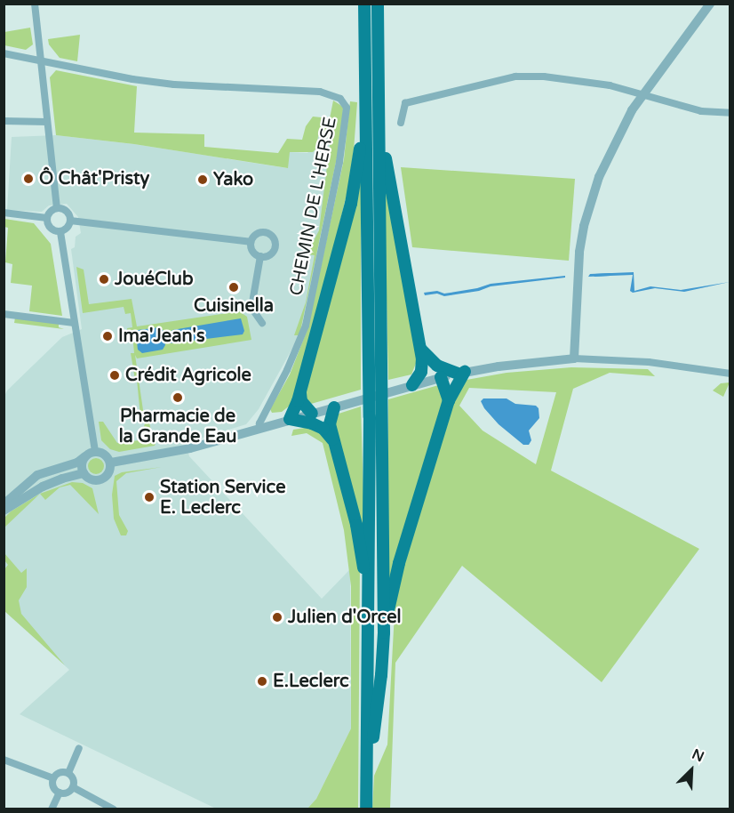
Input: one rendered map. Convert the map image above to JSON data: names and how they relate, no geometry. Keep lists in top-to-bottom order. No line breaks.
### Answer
{"streets":{"street":["CHEMIN DE L'HERSE"]},"places":["Ô Chât'Pristy","Yako","JouéClub","Cuisinella","Ima'Jean's","Crédit Agricole","Pharmacie de la Grande Eau","Station Service E. Leclerc","Julien d'Orcel","E.Leclerc"],"north":"top right"}
